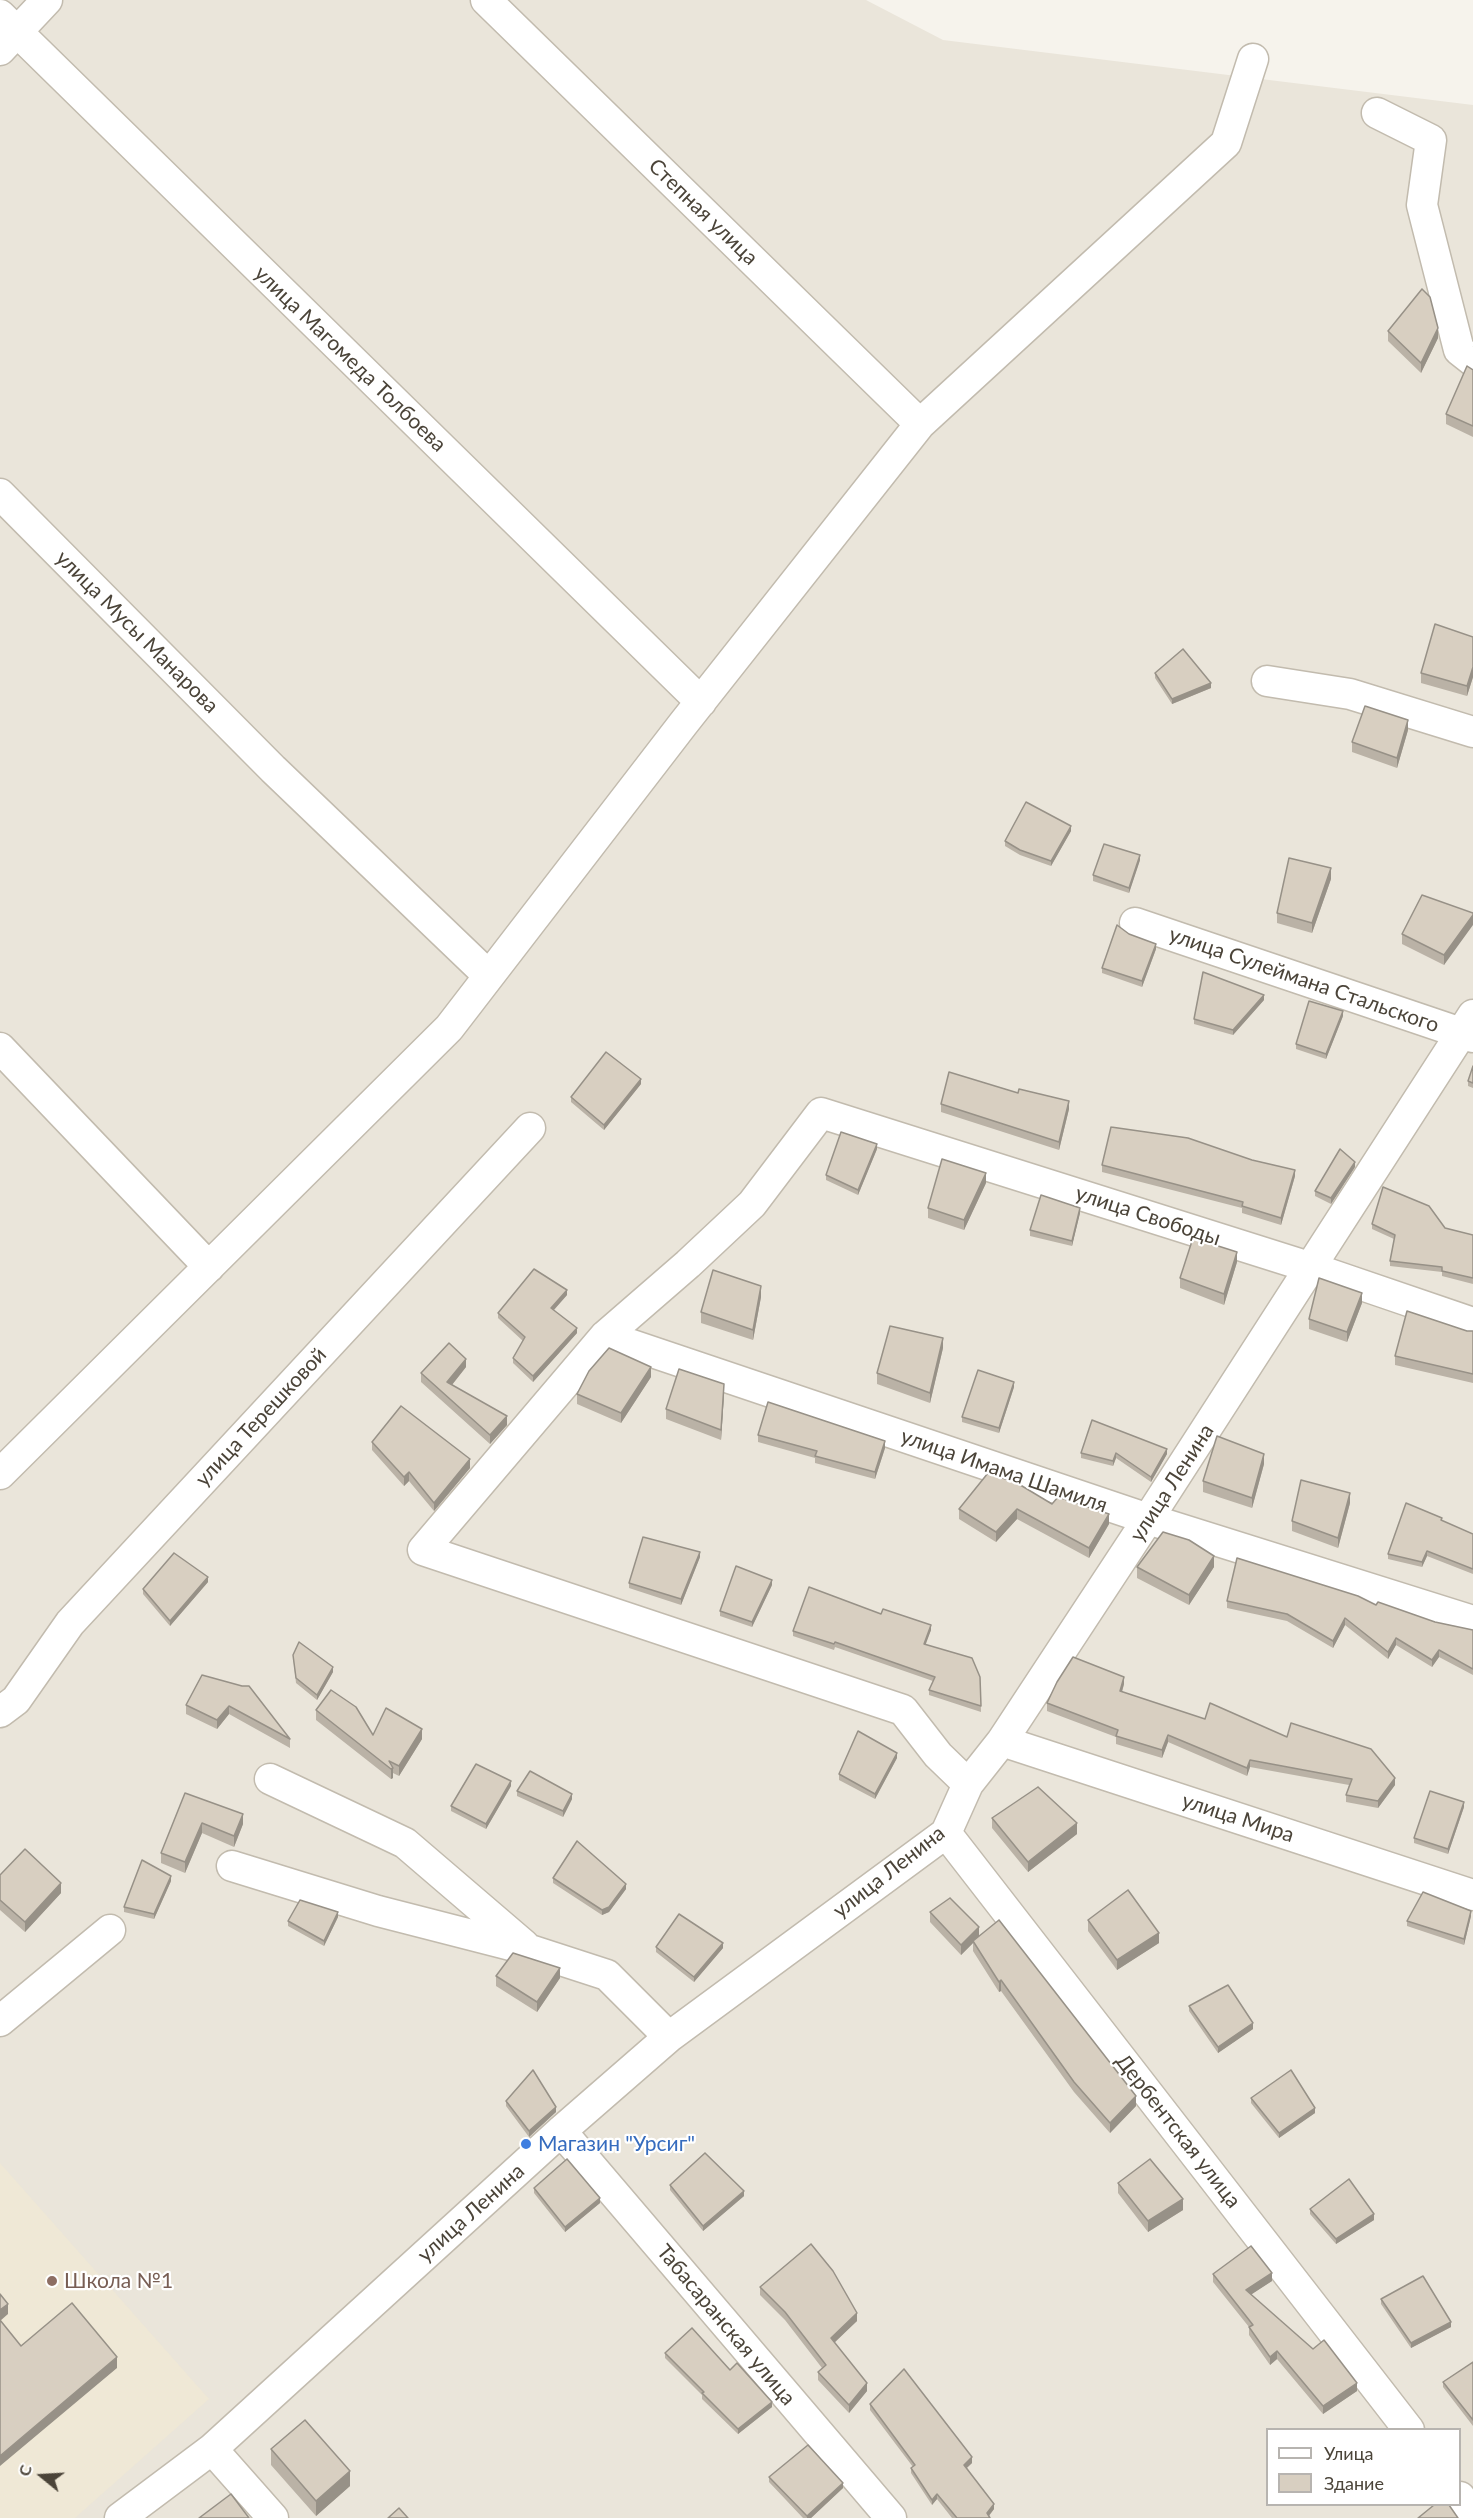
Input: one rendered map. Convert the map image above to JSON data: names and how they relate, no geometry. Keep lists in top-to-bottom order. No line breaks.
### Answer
{"streets":{"street":["Степная улица","улица Магомеда Толбоева","улица Мусы Манарова","улица Сулеймана Стальского","улица Свободы","улица Терешковой","улица Имама Шамиля","улица Ленина","улица Мира","Дербентская улица","Табасаранская улица"]},"crossings":[["улица Сулеймана Стальского","улица Ленина"],["улица Свободы","улица Имама Шамиля"],["улица Свободы","улица Ленина"],["улица Имама Шамиля","улица Ленина"],["улица Ленина","улица Мира"],["улица Ленина","Дербентская улица"],["улица Ленина","Табасаранская улица"]],"places":["Магазин \"Урсиг\"","Школа №1"],"legend":["Улица","Здание"],"north":"left"}
